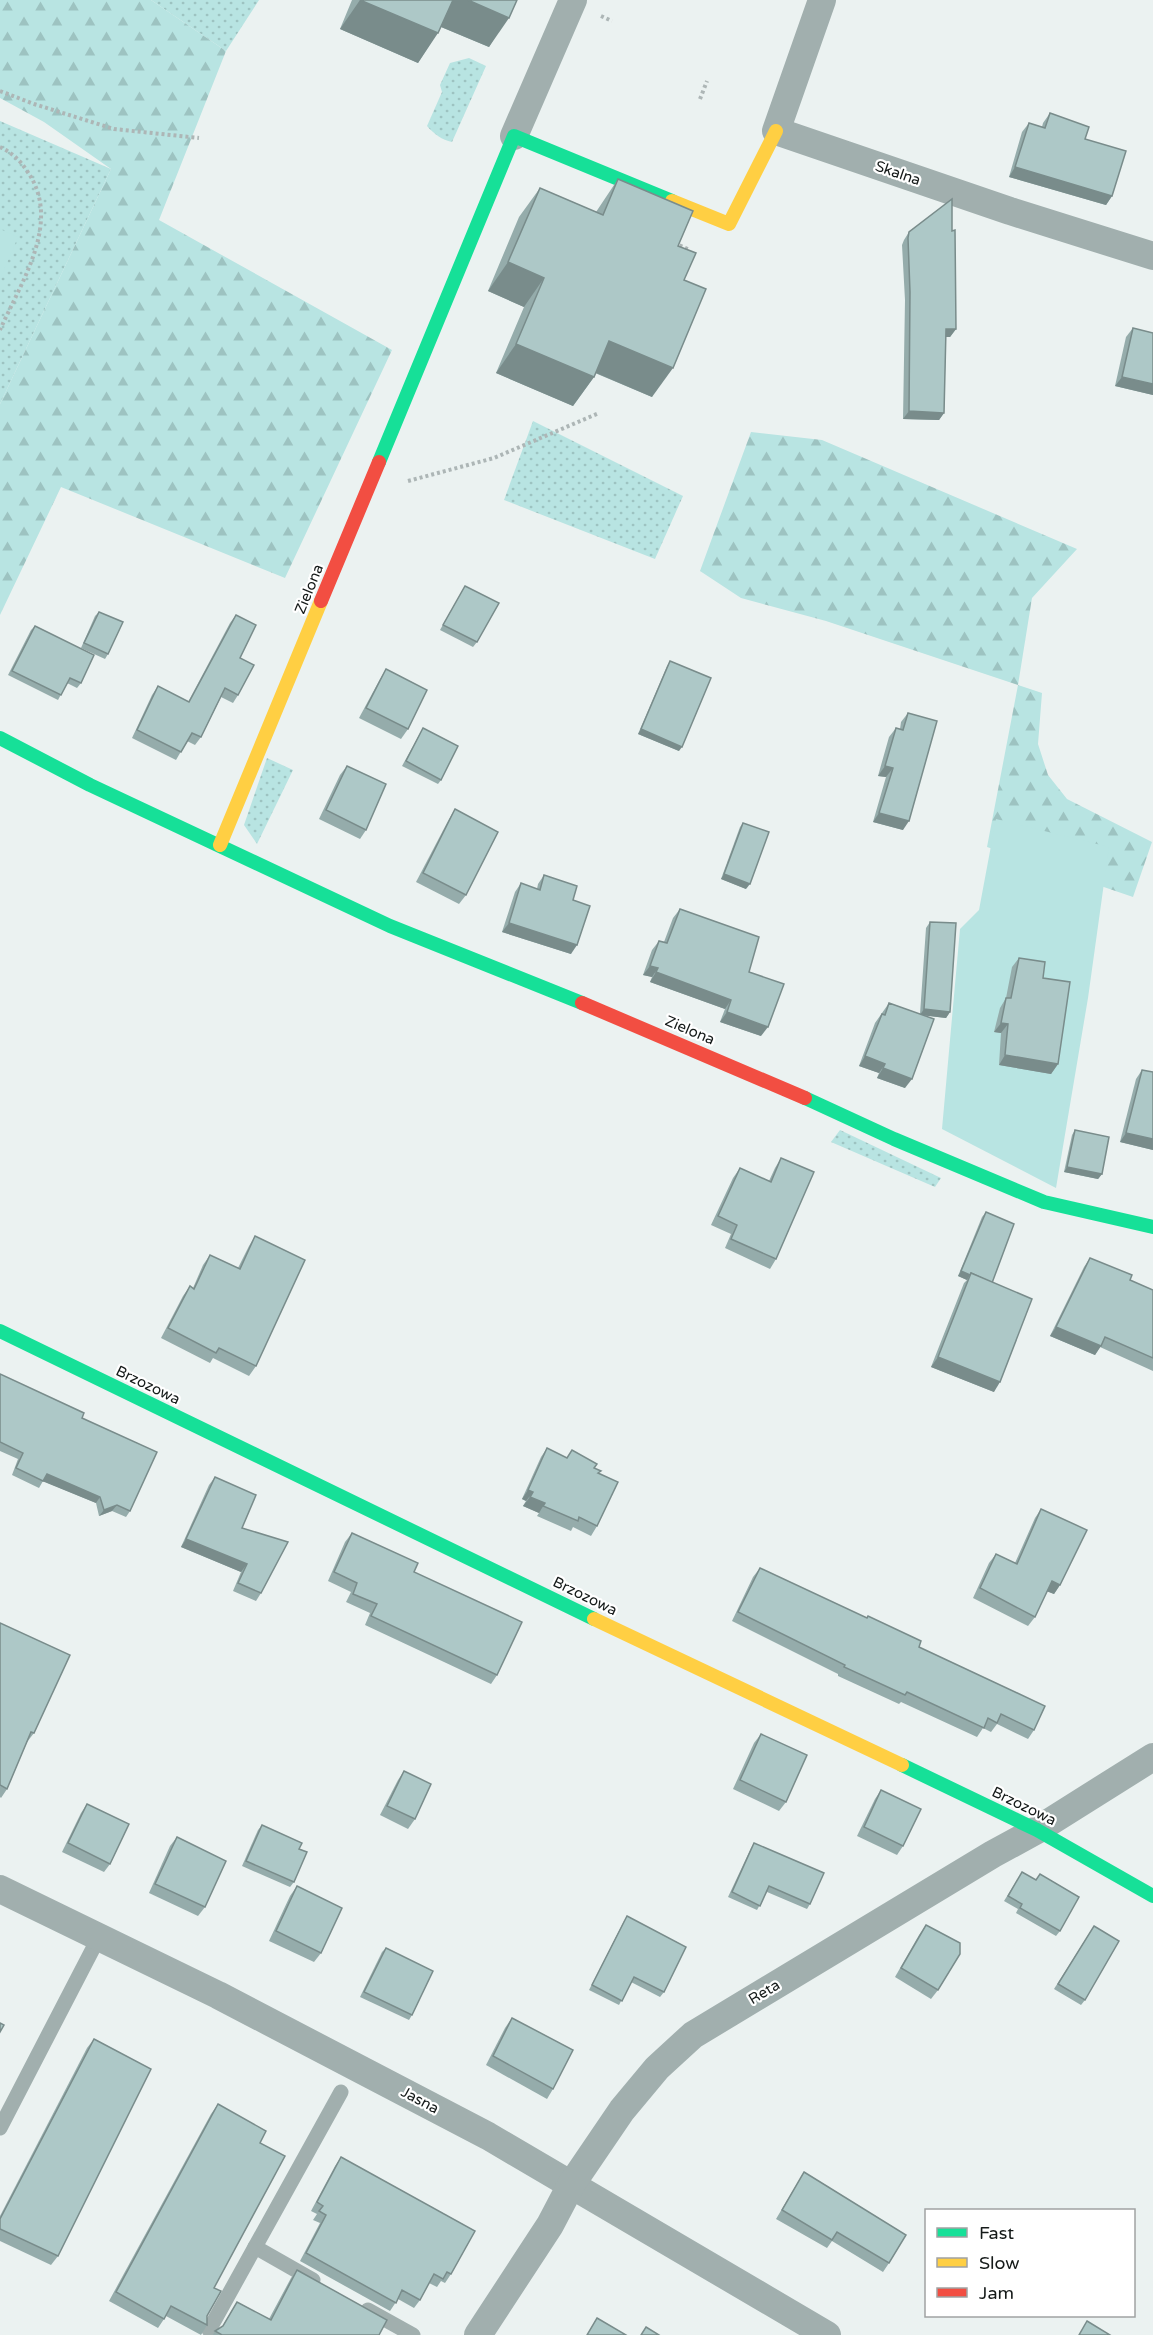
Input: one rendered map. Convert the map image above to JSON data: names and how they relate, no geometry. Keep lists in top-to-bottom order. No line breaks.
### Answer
{"streets":{"street":["Skalna","Zielona","Brzozowa","Reta","Jasna"]},"crossings":[["Brzozowa","Reta"],["Reta","Jasna"]],"legend":["Fast","Slow","Jam"]}
